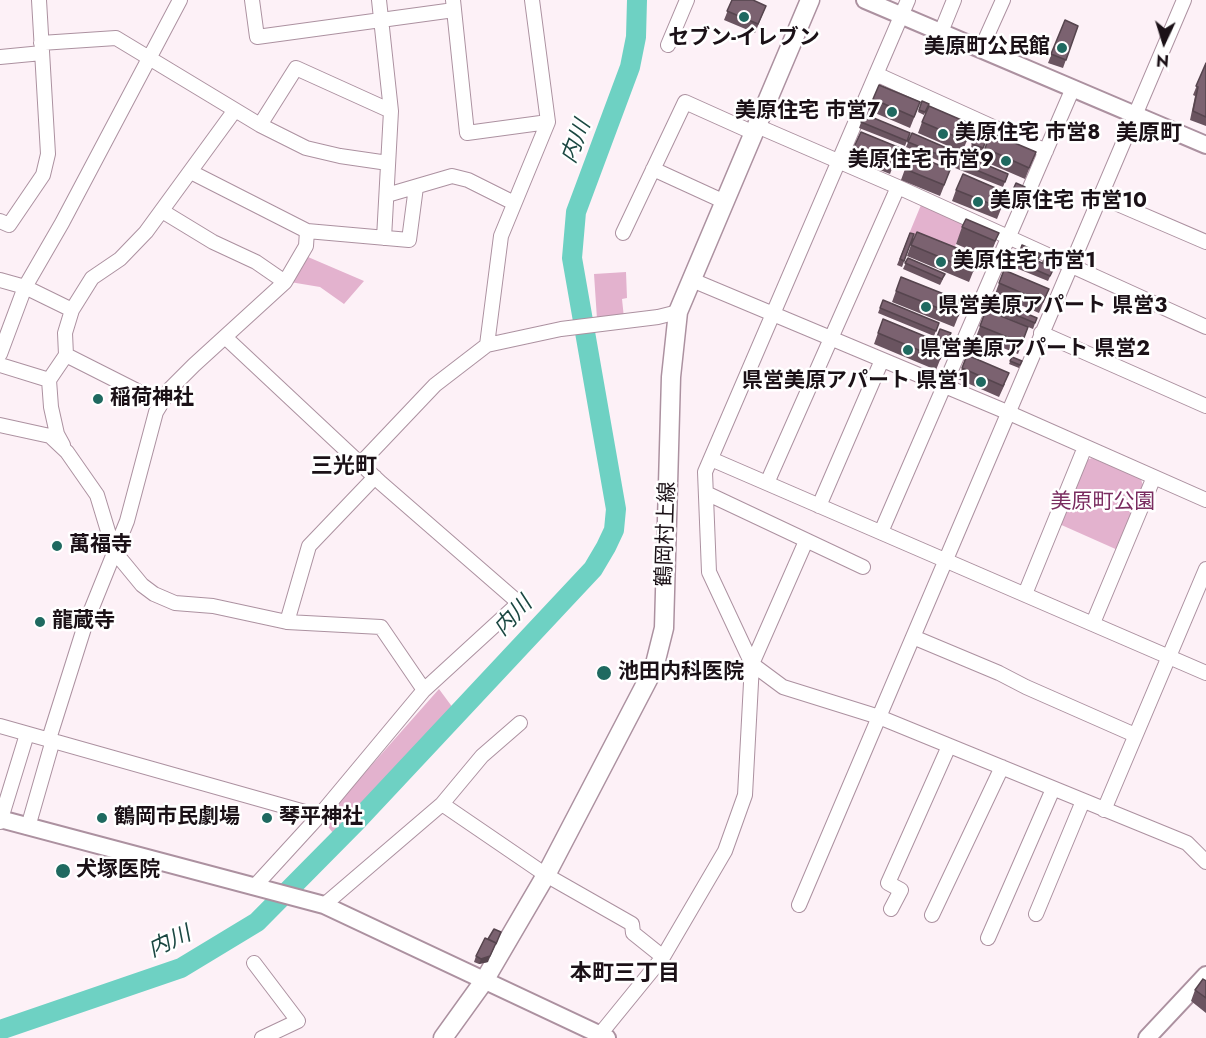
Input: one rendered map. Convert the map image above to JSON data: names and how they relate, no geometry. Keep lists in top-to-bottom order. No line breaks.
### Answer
{"streets":{"main road":["鶴岡村上線"]},"districts":["美原町","三光町","本町三丁目"],"water":["内川"],"parks":["美原町公園"],"places":["セブン-イレブン","美原町公民館","美原住宅 市営7","美原住宅 市営8","美原住宅 市営9","美原住宅 市営10","美原住宅 市営1","県営美原アパート 県営3","県営美原アパート 県営2","県営美原アパート 県営1","稲荷神社","萬福寺","龍蔵寺","池田内科医院","鶴岡市民劇場","琴平神社","犬塚医院"],"north":"bottom"}
